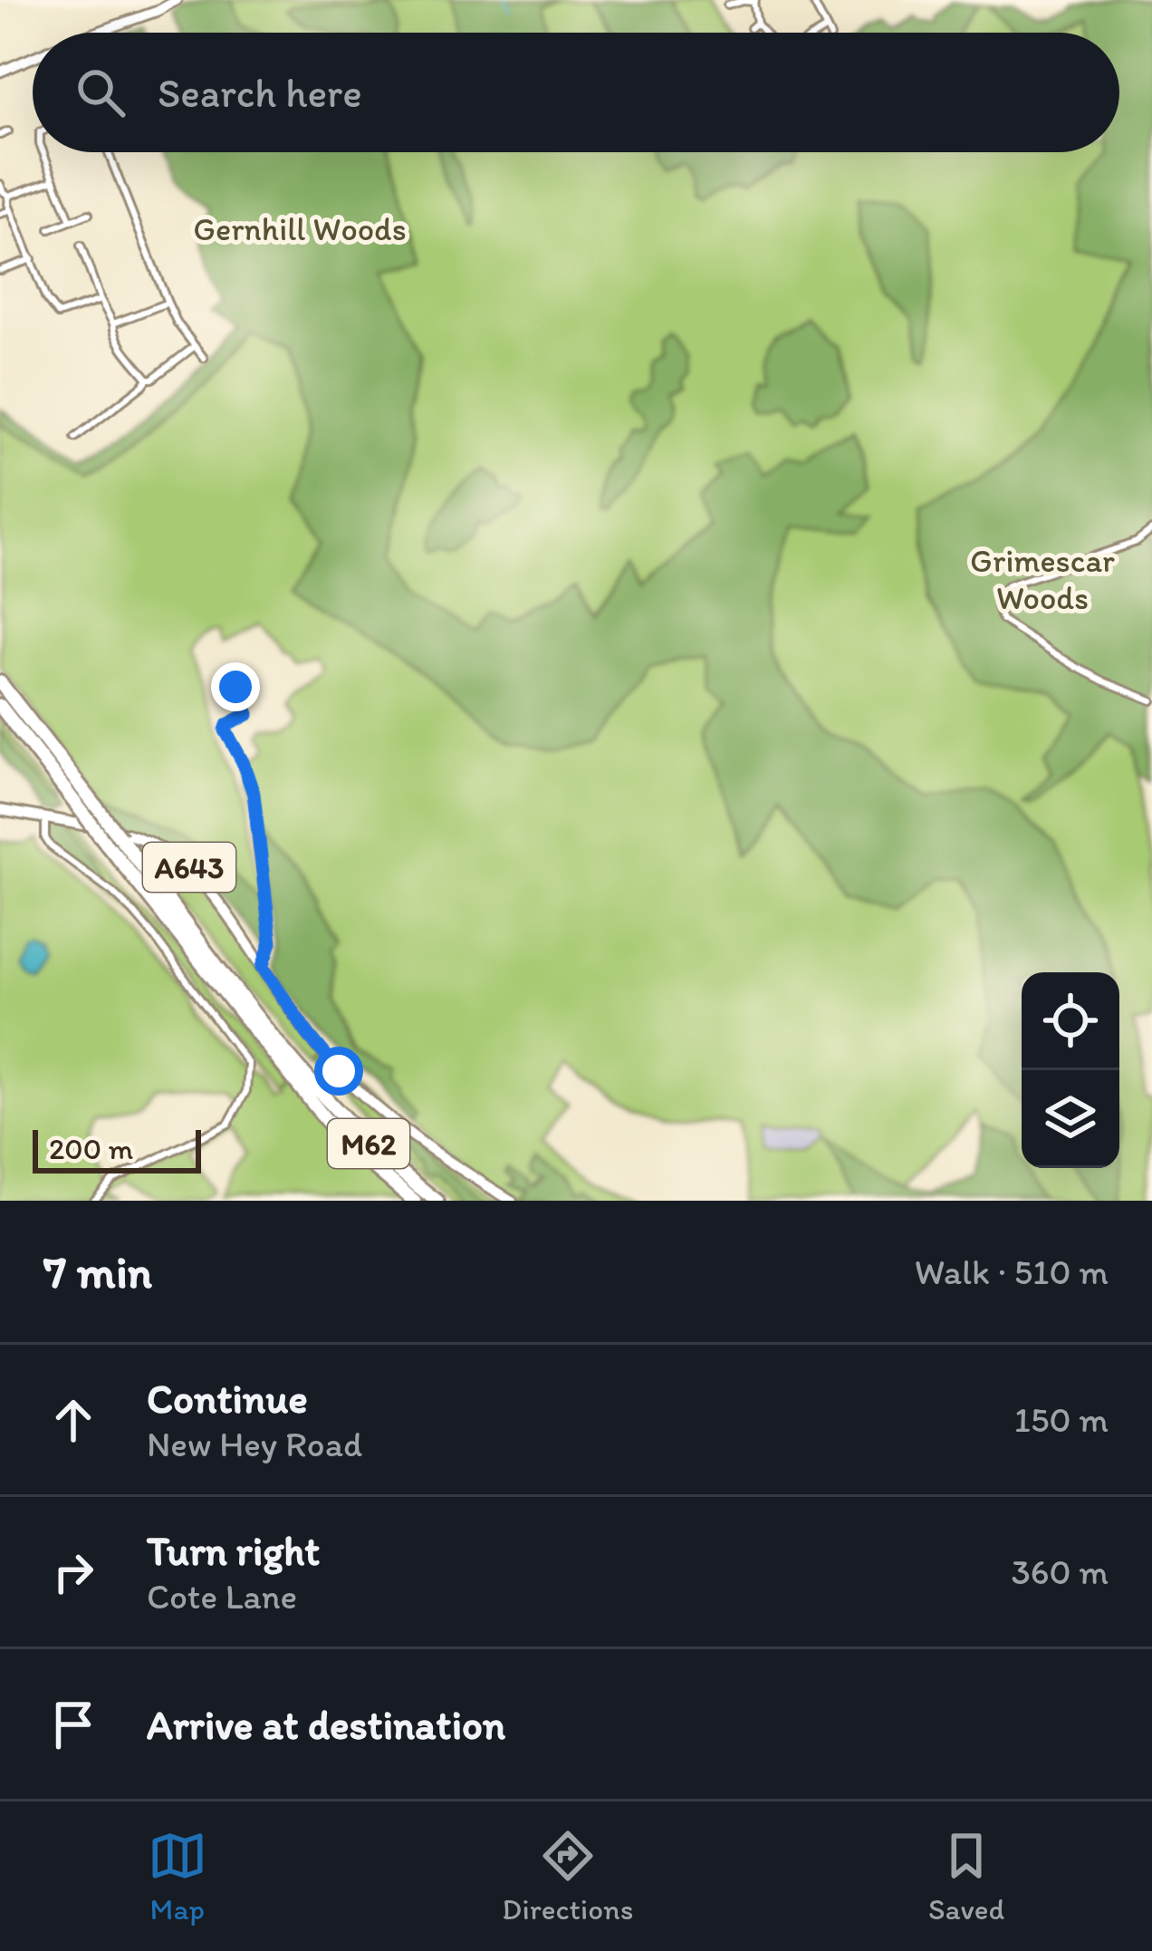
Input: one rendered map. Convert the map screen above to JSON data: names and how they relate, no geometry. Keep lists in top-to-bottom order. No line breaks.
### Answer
{"streets":{"highway":["M62"],"main road":["A643"]},"parks":["Gernhill Woods","Grimescar Woods"],"scale_bar":"200 m","page":{"search":"Search here","scale":"200 m","heading":["7 min","Walk · 510 m"],"list":[["Continue","New Hey Road","150 m"],["Turn right","Cote Lane","360 m"],"Arrive at destination"],"nav":["Map","Directions","Saved"]}}
